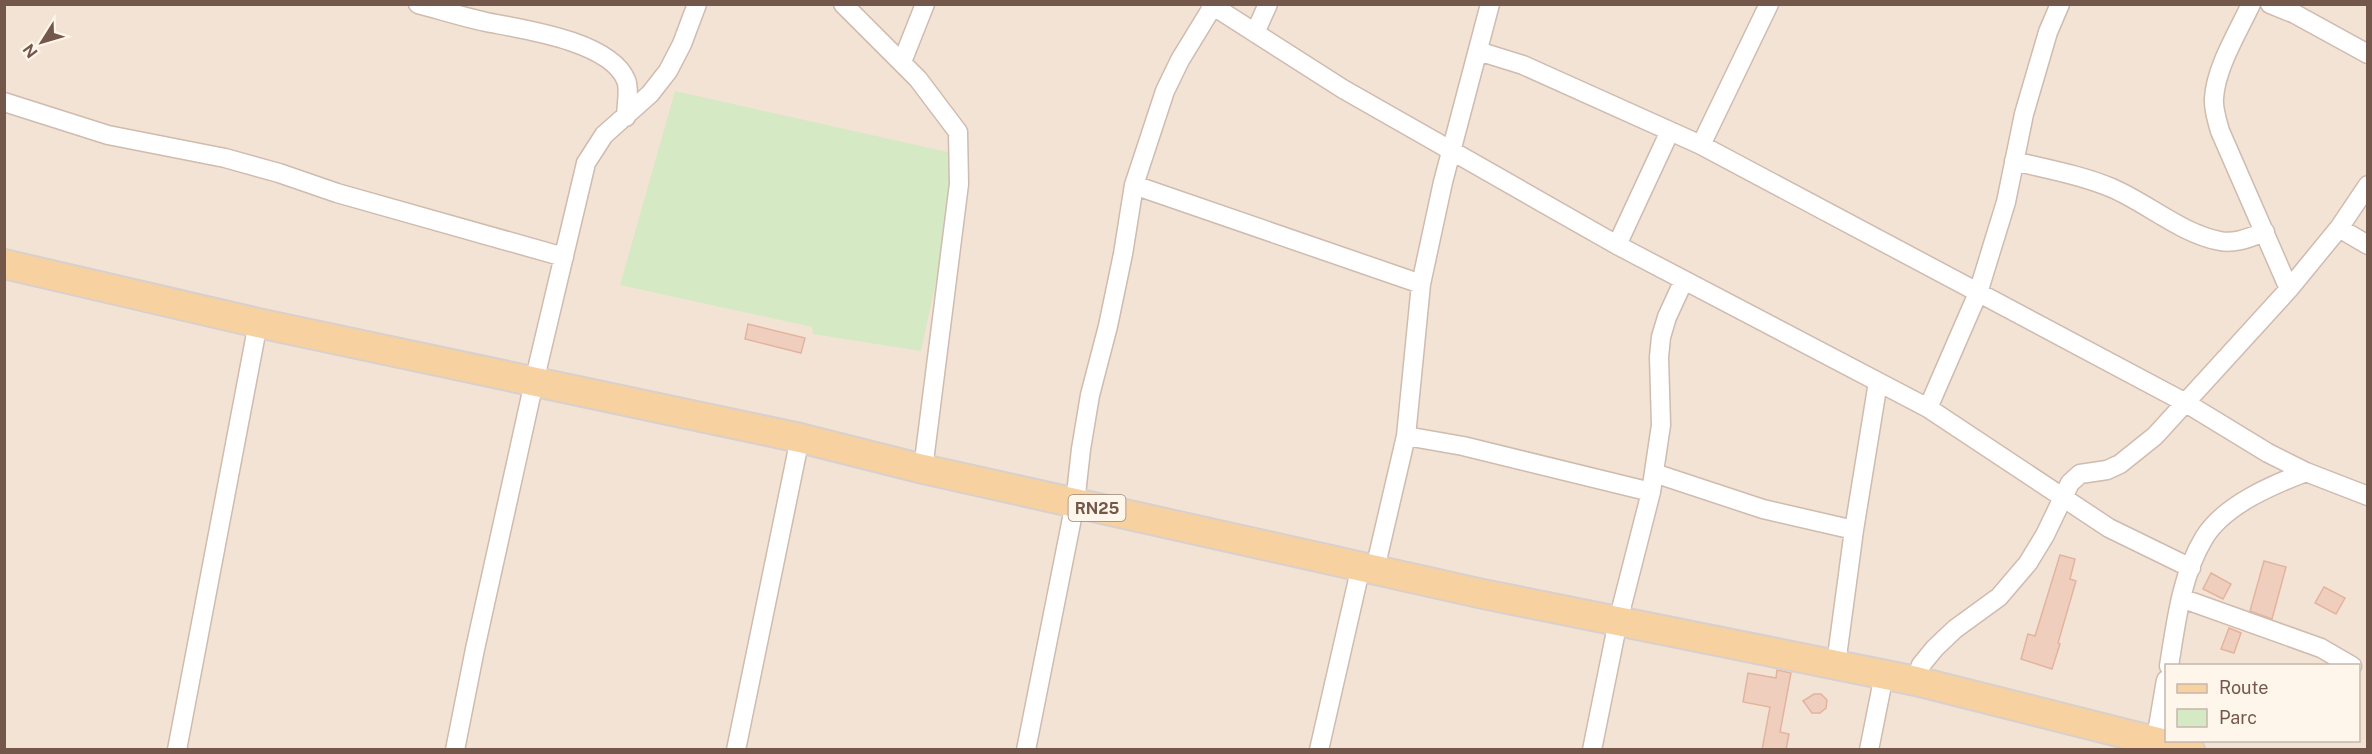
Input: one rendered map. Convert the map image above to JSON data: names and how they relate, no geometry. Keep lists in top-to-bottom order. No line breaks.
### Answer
{"streets":{"main road":["RN25"]},"legend":["Route","Parc"],"north":"bottom left"}
